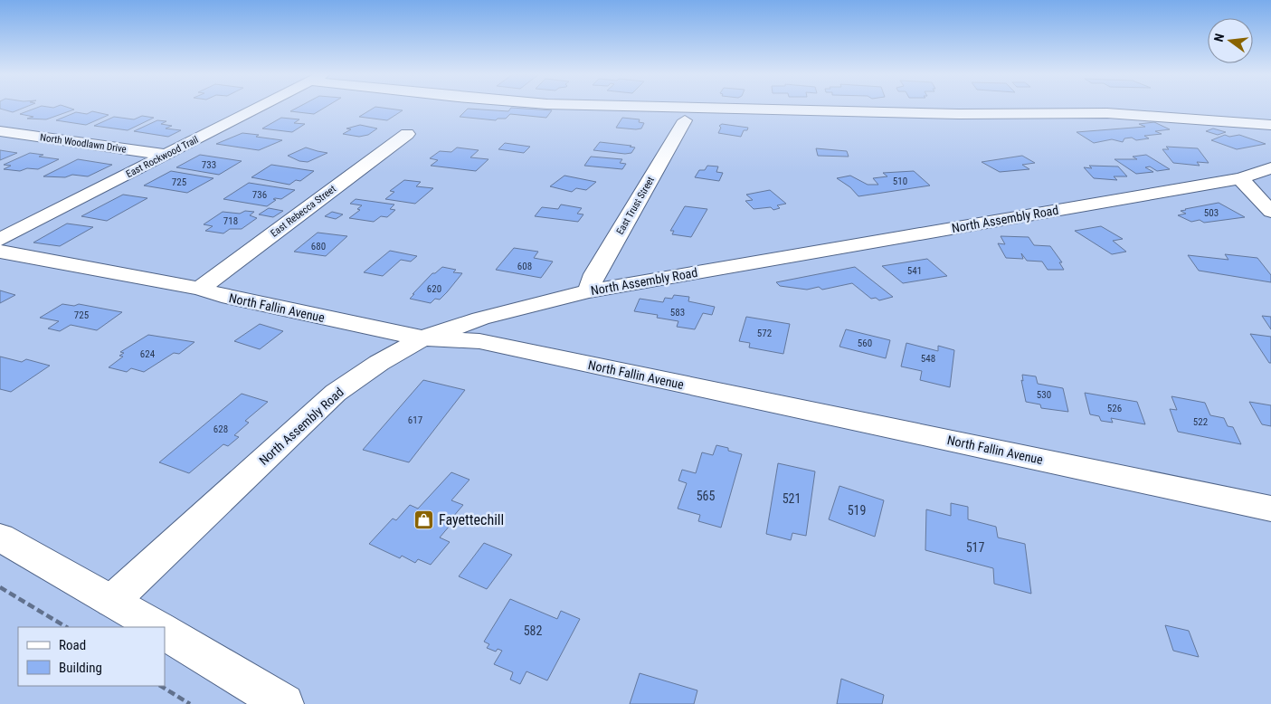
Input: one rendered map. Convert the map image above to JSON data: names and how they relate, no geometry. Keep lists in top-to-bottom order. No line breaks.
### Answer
{"streets":{"street":["North Woodlawn Drive","East Rockwood Trail","East Trust Street","East Rebecca Street","North Assembly Road","North Fallin Avenue"]},"crossings":[["North Woodlawn Drive","East Rockwood Trail"],["East Trust Street","North Assembly Road"],["East Rebecca Street","North Fallin Avenue"],["North Assembly Road","North Fallin Avenue"]],"places":{"shop":["Fayettechill"]},"house_numbers":["733","510","725","736","503","718","680","608","541","620","583","725","572","560","624","548","530","526","617","522","628","565","521","519","517","582"],"legend":["Road","Building"],"north":"left"}
